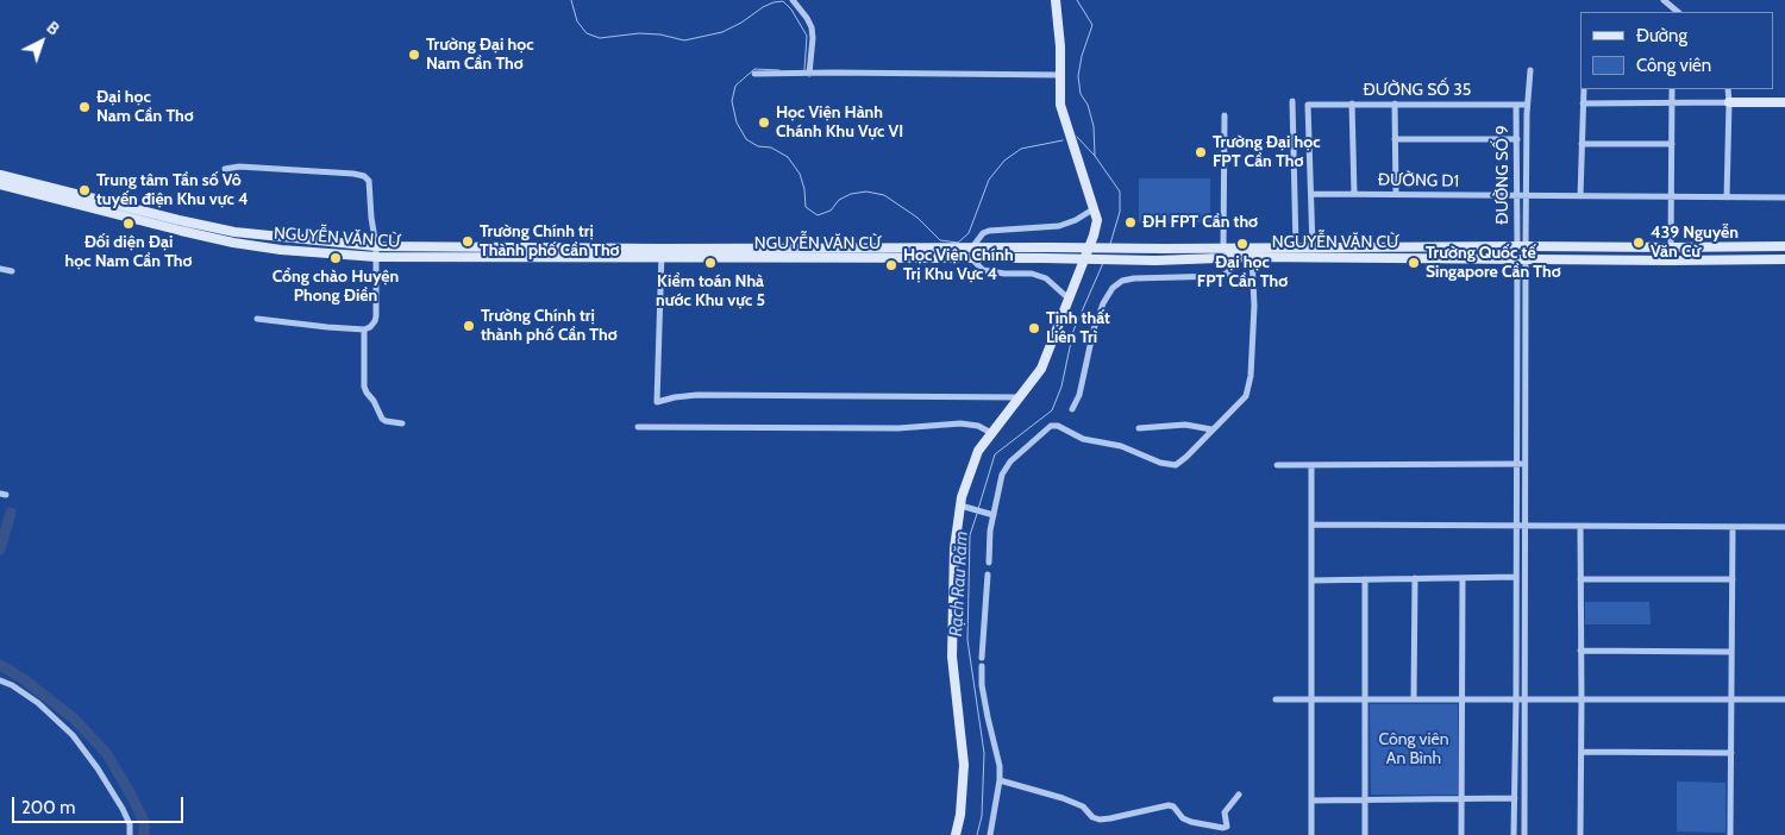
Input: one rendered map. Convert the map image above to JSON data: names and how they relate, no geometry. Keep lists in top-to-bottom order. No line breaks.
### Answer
{"streets":{"main road":["NGUYỄN VĂN CỪ"],"street":["ĐƯỜNG SỐ 35","ĐƯỜNG SỐ 9","ĐƯỜNG D1"]},"crossings":[["ĐƯỜNG SỐ 35","ĐƯỜNG SỐ 9"],["ĐƯỜNG SỐ 35","ĐƯỜNG D1"],["ĐƯỜNG SỐ 9","ĐƯỜNG D1"],["ĐƯỜNG SỐ 9","NGUYỄN VĂN CỪ"]],"water":["Rạch Rau Răm"],"parks":["Công viên An Bình"],"places":["Trường Đại học Nam Cần Thơ","Đại học Nam Cần Thơ","Học Viện Hành Chánh Khu Vực VI","Trường Đại học FPT Cần Thơ","Trung tâm Tần số Vô tuyến điện Khu vực 4","ĐH FPT Cần thơ","Đối diện Đại học Nam Cần Thơ","Trường Chính trị Thành phố Cần Thơ","439 Nguyễn Văn Cừ","Đại học FPT Cần Thơ","Cổng chào Huyện Phong Điền","Kiểm toán Nhà nước Khu vực 5","Trường Quốc tế Singapore Cần Thơ","Học Viện Chính Trị Khu Vực 4","Trường Chính trị thành phố Cần Thơ","Tịnh thất Liên Trì"],"legend":["Đường","Công viên"],"scale_bar":"200 m","north":"top right"}
